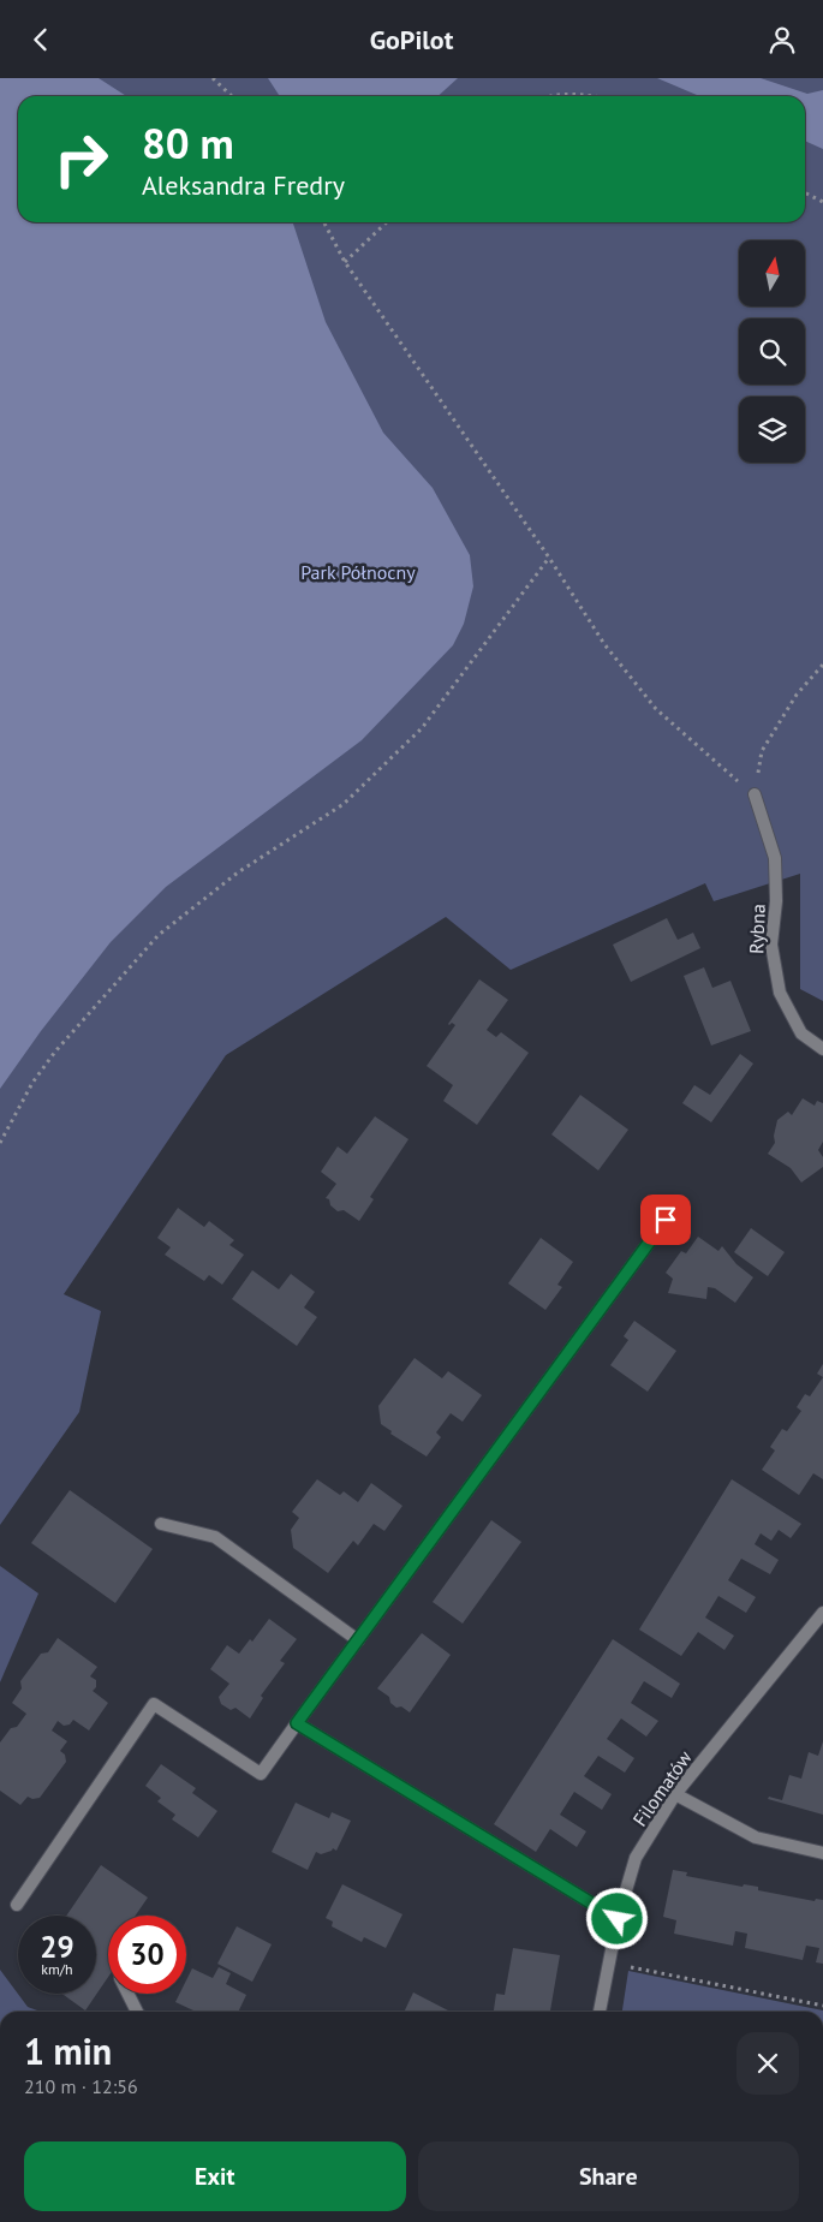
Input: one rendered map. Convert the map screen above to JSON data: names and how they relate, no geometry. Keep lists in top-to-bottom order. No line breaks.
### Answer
{"streets":{"street":["Rybna","Filomatów"]},"parks":["Park Północny"],"north":"top","page":{"header":"GoPilot","turn":["80 m","Aleksandra Fredry"],"speed":"29 km/h","limit":"30","heading":["1 min","210 m · 12:56"],"buttons":["Exit","Share"]}}
